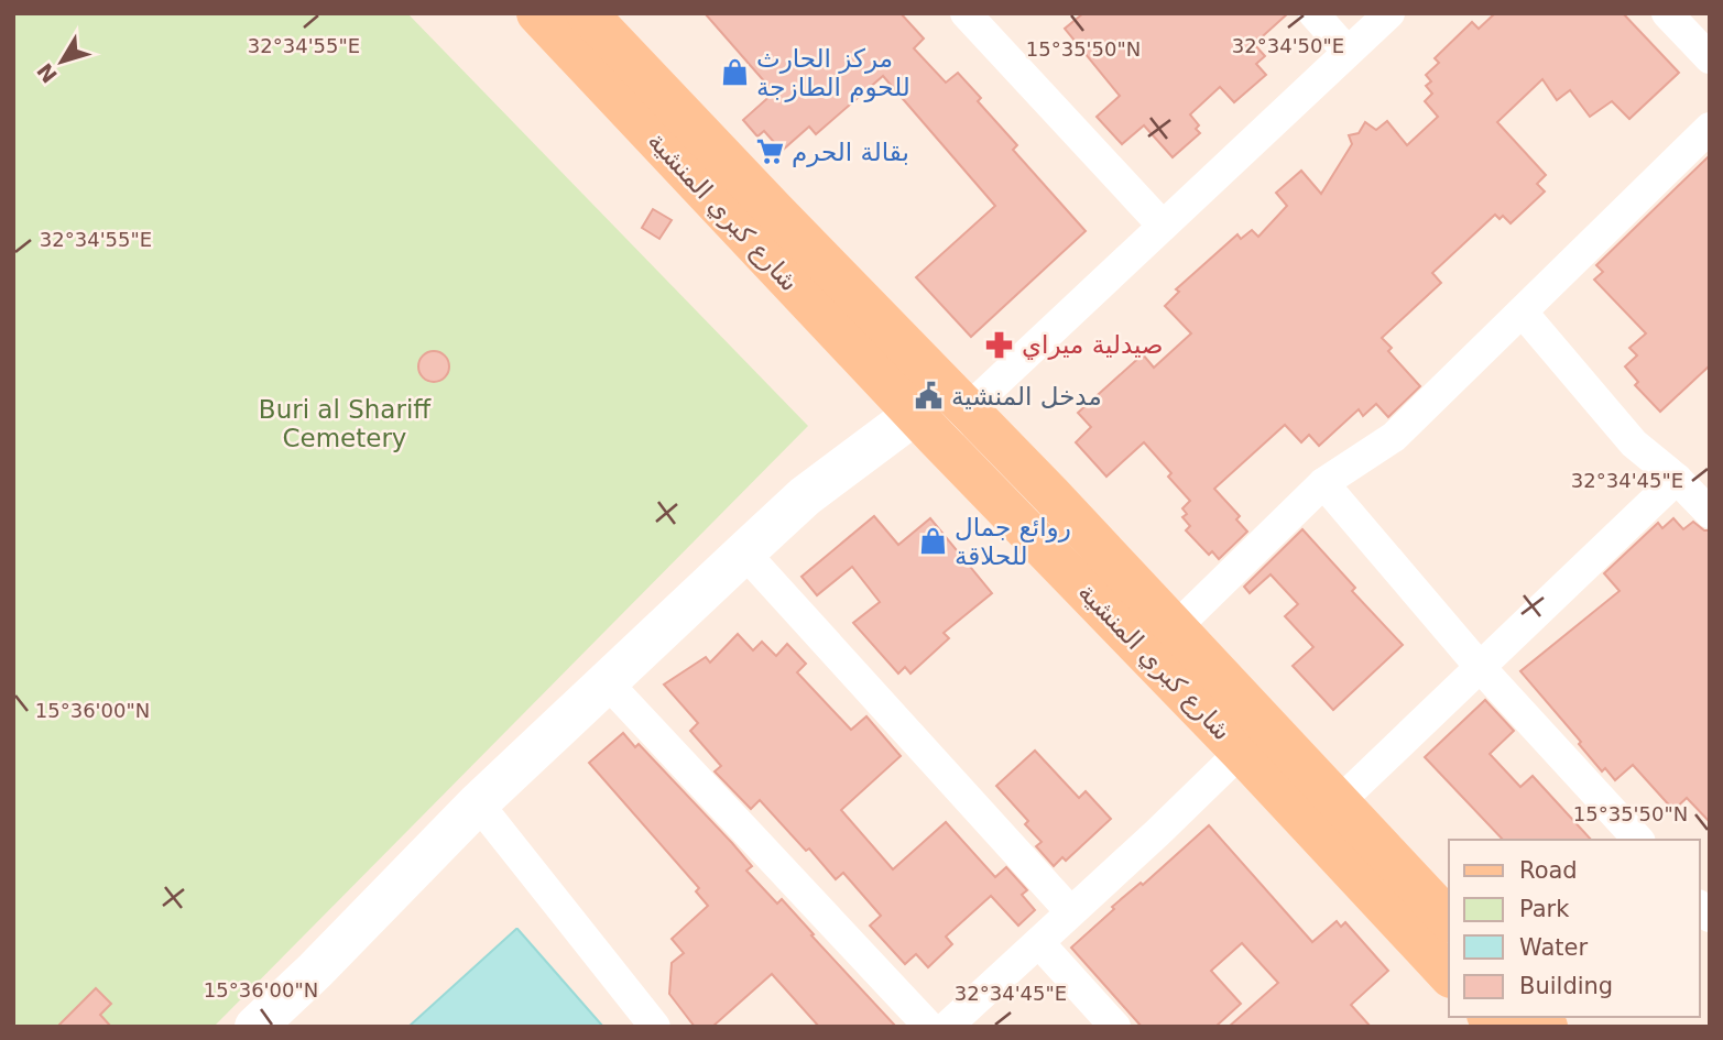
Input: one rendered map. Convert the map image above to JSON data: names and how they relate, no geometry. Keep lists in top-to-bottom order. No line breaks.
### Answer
{"streets":{"main road":["شارع كبري المنشية"]},"parks":["Buri al Shariff Cemetery"],"places":{"shop":["مركز الحارث للحوم الطازجة","روائع جمال للحلاقة"],"supermarket":["بقالة الحرم"],"pharmacy":["صيدلية ميراي"],"public building":["مدخل المنشية"]},"legend":["Road","Park","Water","Building"],"north":"bottom left","coordinates":["32°34'55\"E","32°34'50\"E","15°35'50\"N","32°34'45\"E","15°36'00\"N"]}
